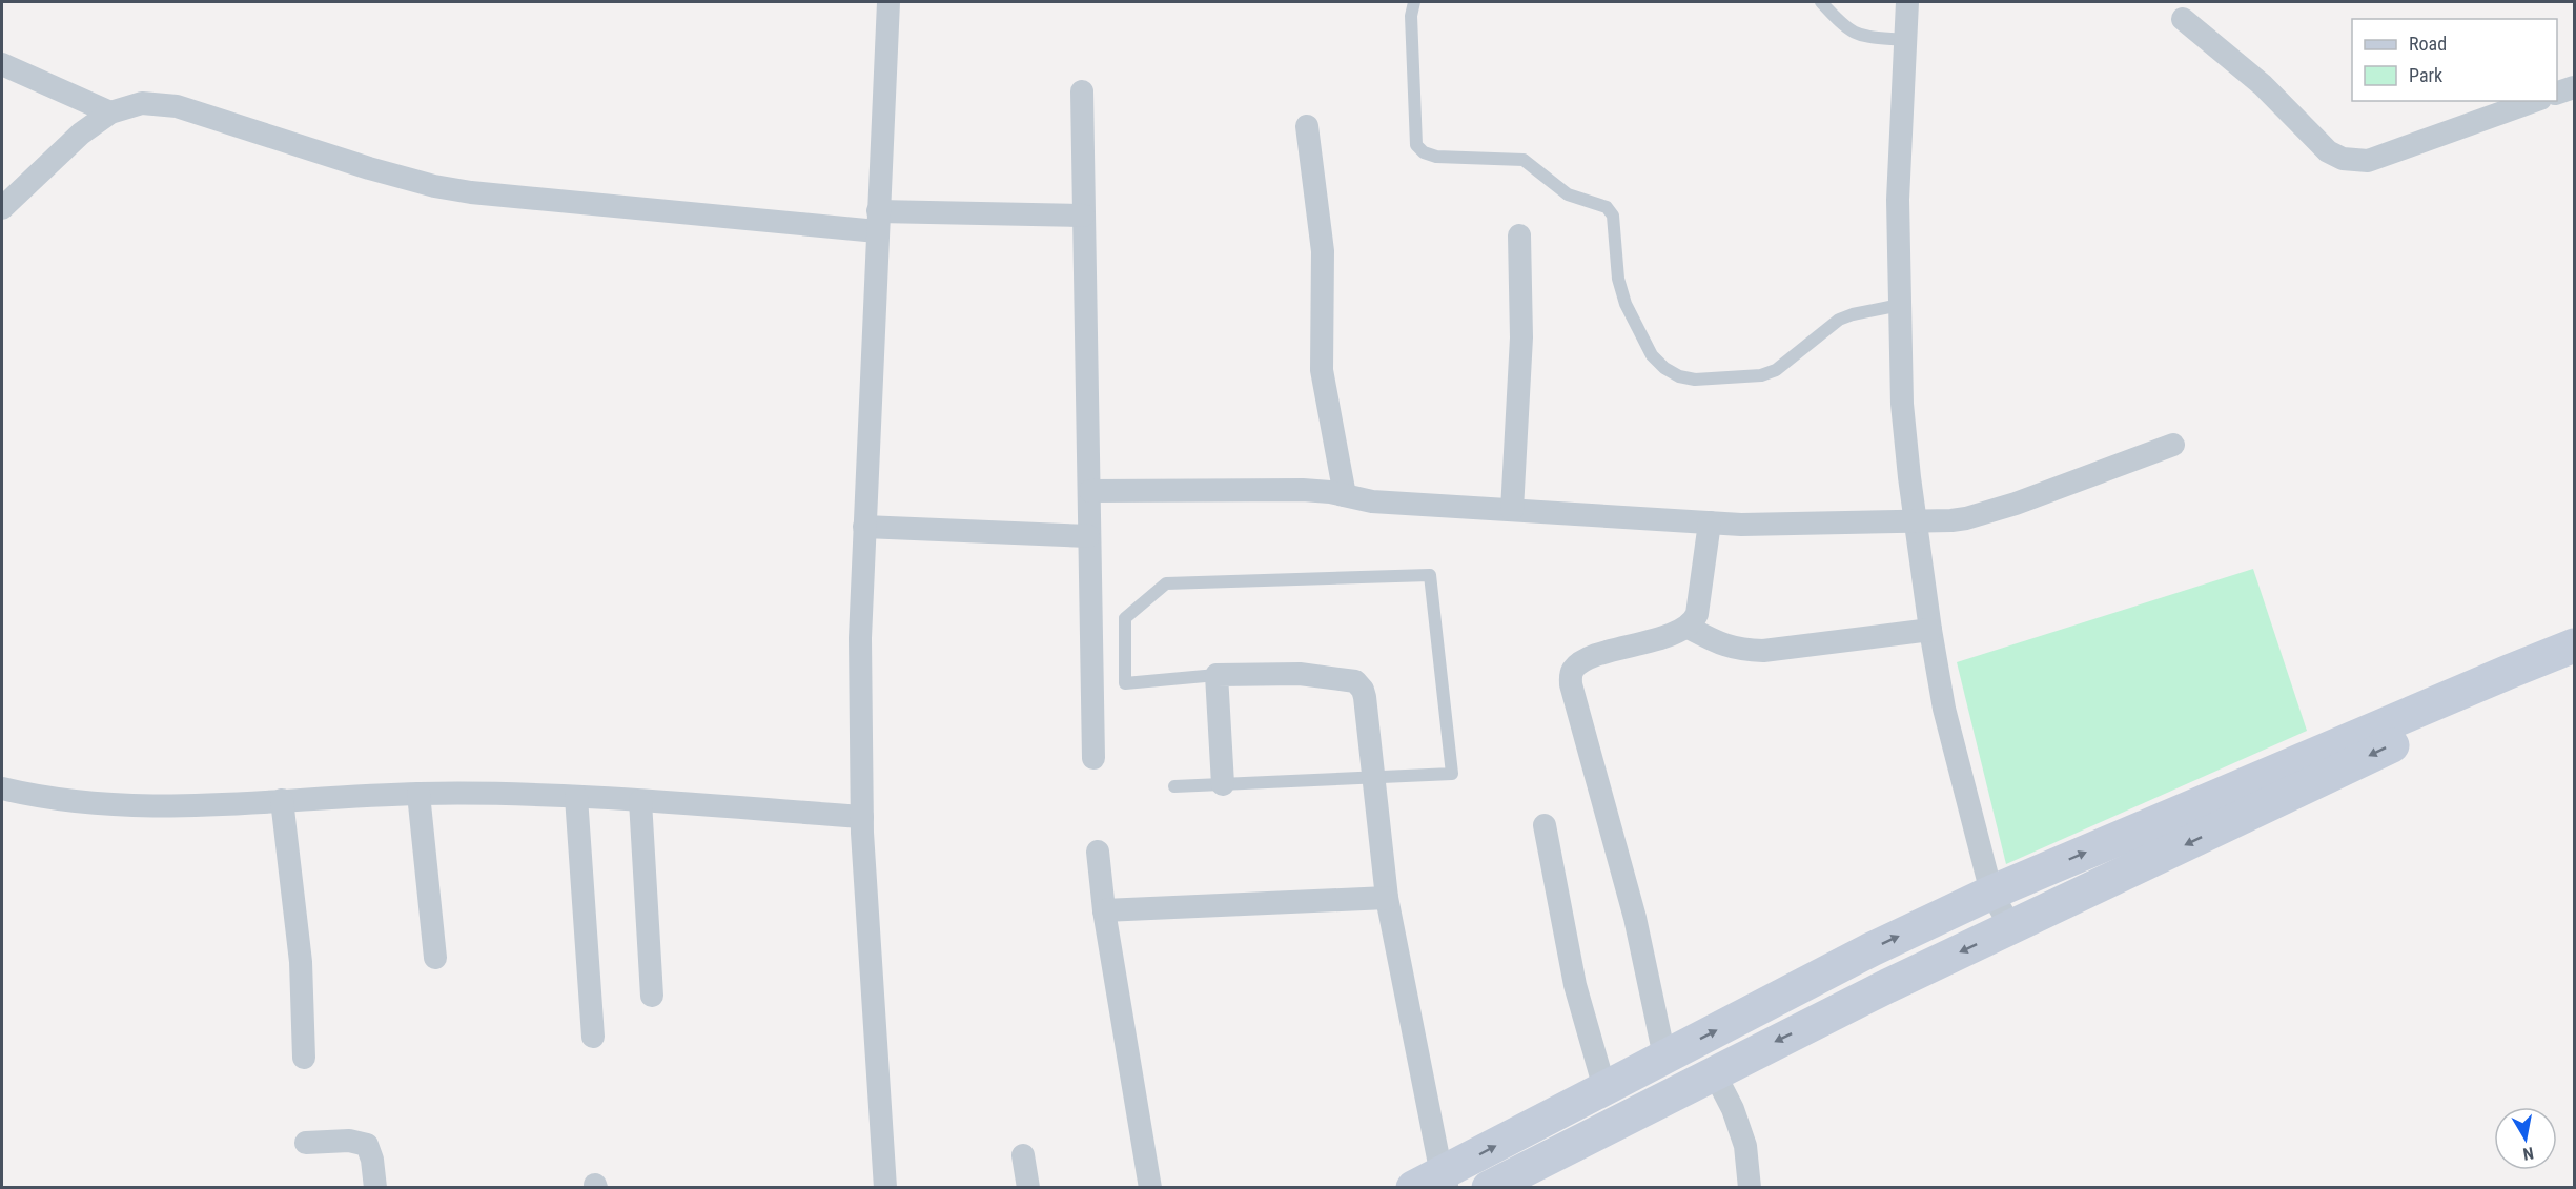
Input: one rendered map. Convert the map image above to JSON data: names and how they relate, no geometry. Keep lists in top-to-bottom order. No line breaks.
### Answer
{"legend":["Road","Park"],"north":"bottom"}
